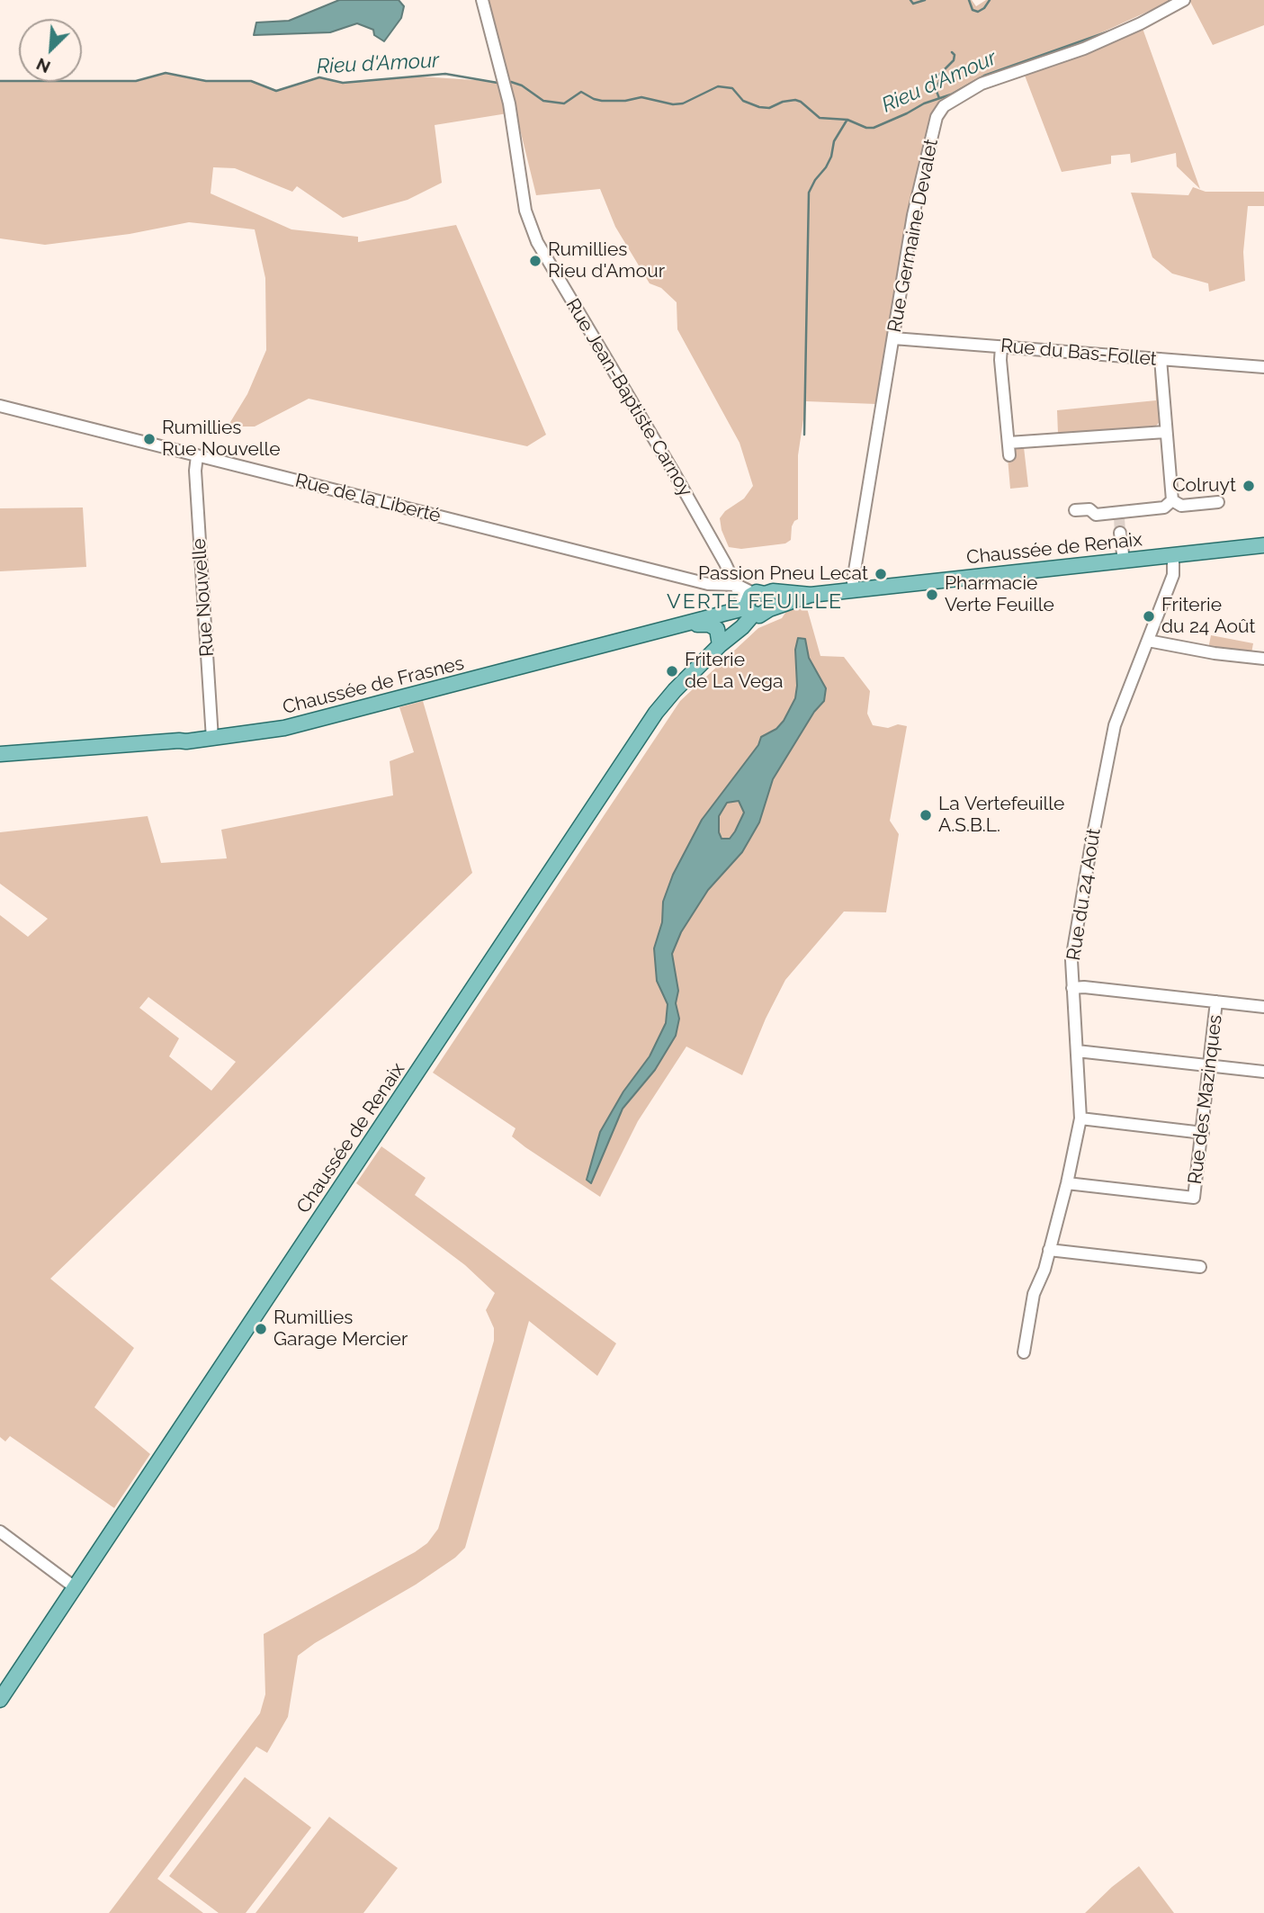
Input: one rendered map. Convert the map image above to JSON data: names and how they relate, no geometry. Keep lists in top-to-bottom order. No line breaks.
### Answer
{"streets":{"main road":["Chaussée de Renaix","Chaussée de Frasnes"],"street":["Rue Germaine Devalet","Rue du Bas-Follet","Rue Jean-Baptiste Carnoy","Rue de la Liberté","Rue Nouvelle","Rue du 24 Août","Rue des Mazinques"]},"crossings":[["Rue Germaine Devalet","Rue du Bas-Follet"],["Rue Germaine Devalet","Chaussée de Renaix"],["Rue Jean-Baptiste Carnoy","Rue de la Liberté"],["Rue de la Liberté","Rue Nouvelle"],["Chaussée de Renaix","Chaussée de Frasnes"],["Chaussée de Renaix","Rue du 24 Août"],["Rue Nouvelle","Chaussée de Frasnes"],["Rue du 24 Août","Rue des Mazinques"]],"districts":["VERTE FEUILLE"],"water":["Rieu d'Amour"],"places":["Rumillies Rieu d'Amour","Rumillies Rue Nouvelle","Colruyt","Passion Pneu Lecat","Pharmacie Verte Feuille","Friterie du 24 Août","Friterie de La Vega","La Vertefeuille A.S.B.L.","Rumillies Garage Mercier"],"north":"bottom left"}
